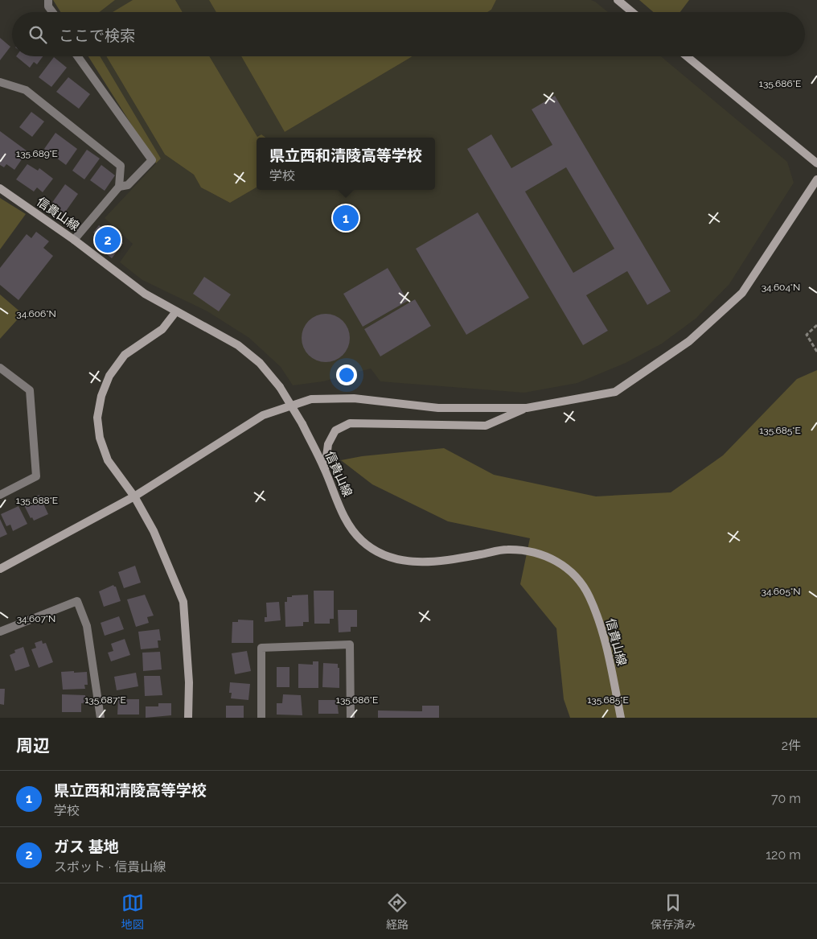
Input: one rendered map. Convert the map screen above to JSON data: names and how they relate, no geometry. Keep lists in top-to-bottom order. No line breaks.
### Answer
{"streets":{"street":["信貴山線"]},"page":{"search":"ここで検索","popup":["県立西和清陵高等学校","学校"],"pins":["1","2"],"heading":["周辺","2件"],"list":[{"mark":"1","name":"県立西和清陵高等学校","note":"学校","value":"70 m"},{"mark":"2","name":"ガス 基地","note":"スポット · 信貴山線","value":"120 m"}],"nav":["地図","経路","保存済み"]},"coordinates":["135.686°E","135.689°E","34.604°N","34.606°N","135.685°E","135.688°E","34.605°N","34.607°N","135.687°E"]}
